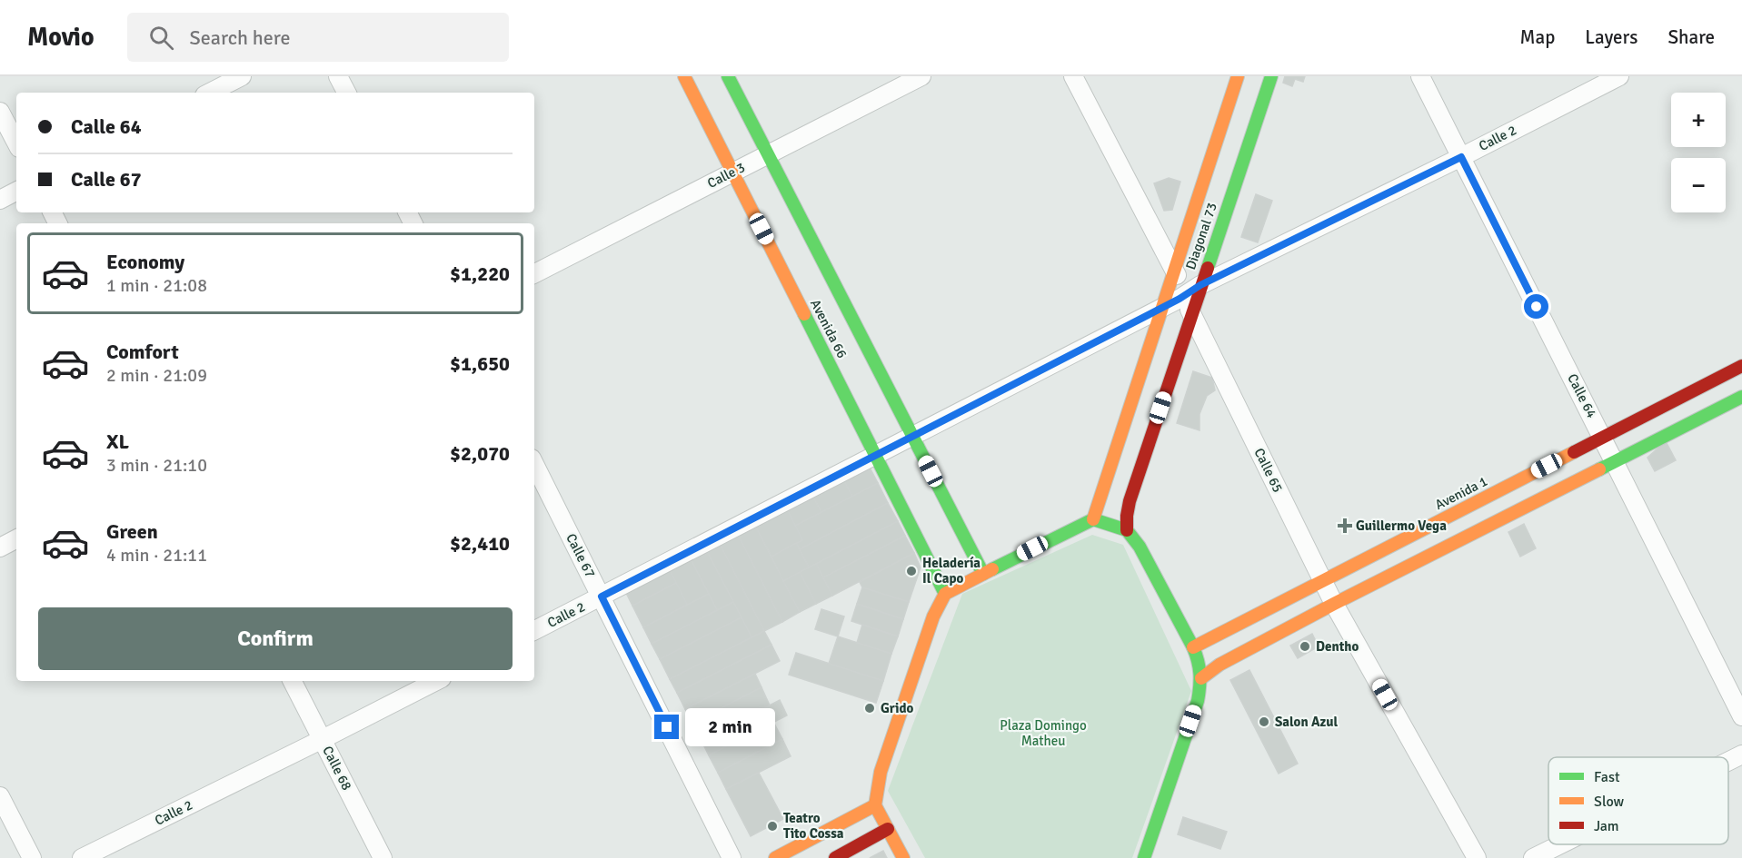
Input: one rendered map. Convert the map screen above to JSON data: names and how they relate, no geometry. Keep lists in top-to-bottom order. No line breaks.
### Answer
{"streets":{"main road":["Diagonal 73","Avenida 66","Avenida 1"],"street":["Calle 2","Calle 3","Calle 64","Calle 65","Calle 67","Calle 68"]},"crossings":[["Calle 2","Diagonal 73"],["Calle 2","Avenida 66"],["Calle 2","Calle 64"],["Calle 2","Calle 65"],["Calle 2","Calle 67"],["Calle 2","Calle 68"],["Calle 3","Avenida 66"],["Diagonal 73","Calle 65"],["Calle 64","Avenida 1"],["Calle 65","Avenida 1"]],"parks":["Plaza Domingo Matheu"],"places":{"health":["Guillermo Vega"],"other":["Heladería Il Capo","Dentho","Grido","Salon Azul","Teatro Tito Cossa"]},"legend":["Fast","Slow","Jam"],"page":{"header":"Movio","search":"Search here","nav":["Map","Layers","Share"],"map_buttons":["+","−"],"banner":["Calle 64","Calle 67"],"list":[{"name":"Economy","note":"1 min · 21:08","value":"$1,220"},{"name":"Comfort","note":"2 min · 21:09","value":"$1,650"},{"name":"XL","note":"3 min · 21:10","value":"$2,070"},{"name":"Green","note":"4 min · 21:11","value":"$2,410"}],"buttons":"Confirm","bubble":"2 min"}}
